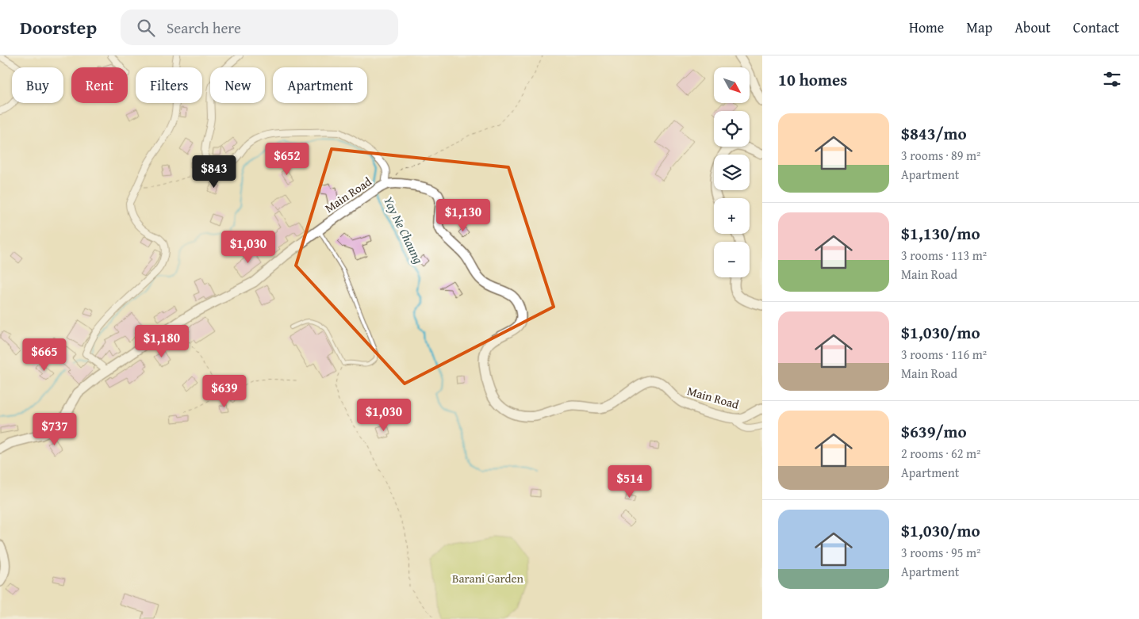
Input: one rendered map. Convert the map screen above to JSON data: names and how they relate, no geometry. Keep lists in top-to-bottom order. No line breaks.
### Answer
{"streets":{"main road":["Main Road"]},"water":["Yay Ne Chaung"],"parks":["Barani Garden"],"north":"bottom right","page":{"header":"Doorstep","search":"Search here","nav":["Home","Map","About","Contact"],"heading":"10 homes","map_buttons":["+","−"],"chip":["Buy","Rent","Filters","New","Apartment"],"list":[{"name":"$843/mo","note":"3 rooms · 89 m² · Apartment"},{"name":"$1,130/mo","note":"3 rooms · 113 m² · Main Road"},{"name":"$1,030/mo","note":"3 rooms · 116 m² · Main Road"},{"name":"$639/mo","note":"2 rooms · 62 m² · Apartment"},{"name":"$1,030/mo","note":"3 rooms · 95 m² · Apartment"}],"price":["$652","$843","$1,130","$1,030","$1,180","$665","$639","$1,030","$737","$514"]}}
